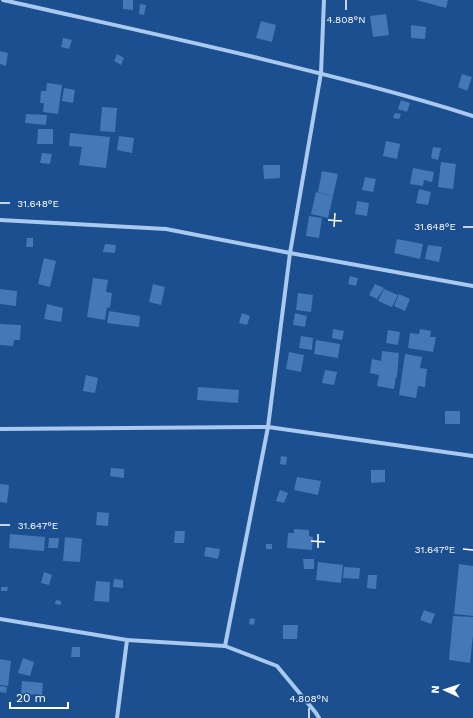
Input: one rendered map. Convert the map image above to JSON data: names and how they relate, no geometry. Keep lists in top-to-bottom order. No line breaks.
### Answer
{"scale_bar":"20 m","north":"left","coordinates":["4.808°N","31.648°E","31.647°E"]}
